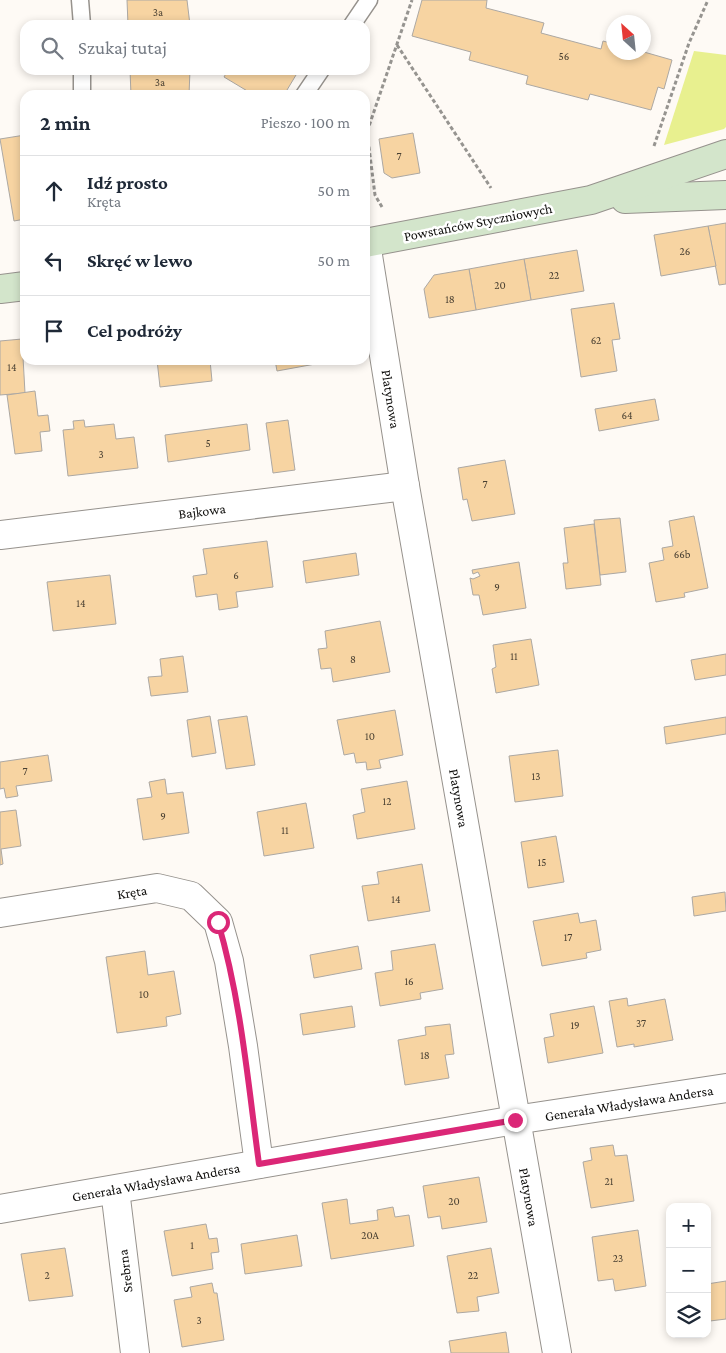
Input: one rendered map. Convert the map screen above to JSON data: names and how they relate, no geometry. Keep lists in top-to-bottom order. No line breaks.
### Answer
{"streets":{"street":["Powstańców Styczniowych","Platynowa","Bajkowa","Kręta","Generała Władysława Andersa","Srebrna"]},"crossings":[["Platynowa","Bajkowa"],["Platynowa","Generała Władysława Andersa"],["Kręta","Generała Władysława Andersa"],["Generała Władysława Andersa","Srebrna"]],"house_numbers":["3a","56","3a","7","26","22","20","18","62","14","64","5","3","7","66b","6","9","14","11","8","10","7","13","12","9","11","15","14","17","16","10","37","19","18","21","20","20A","1","23","2","22","3"],"north":"top left","page":{"search":"Szukaj tutaj","heading":["2 min","Pieszo · 100 m"],"list":[["Idź prosto","Kręta","50 m"],["Skręć w lewo","50 m"],"Cel podróży"],"map_buttons":["+","−"]}}
